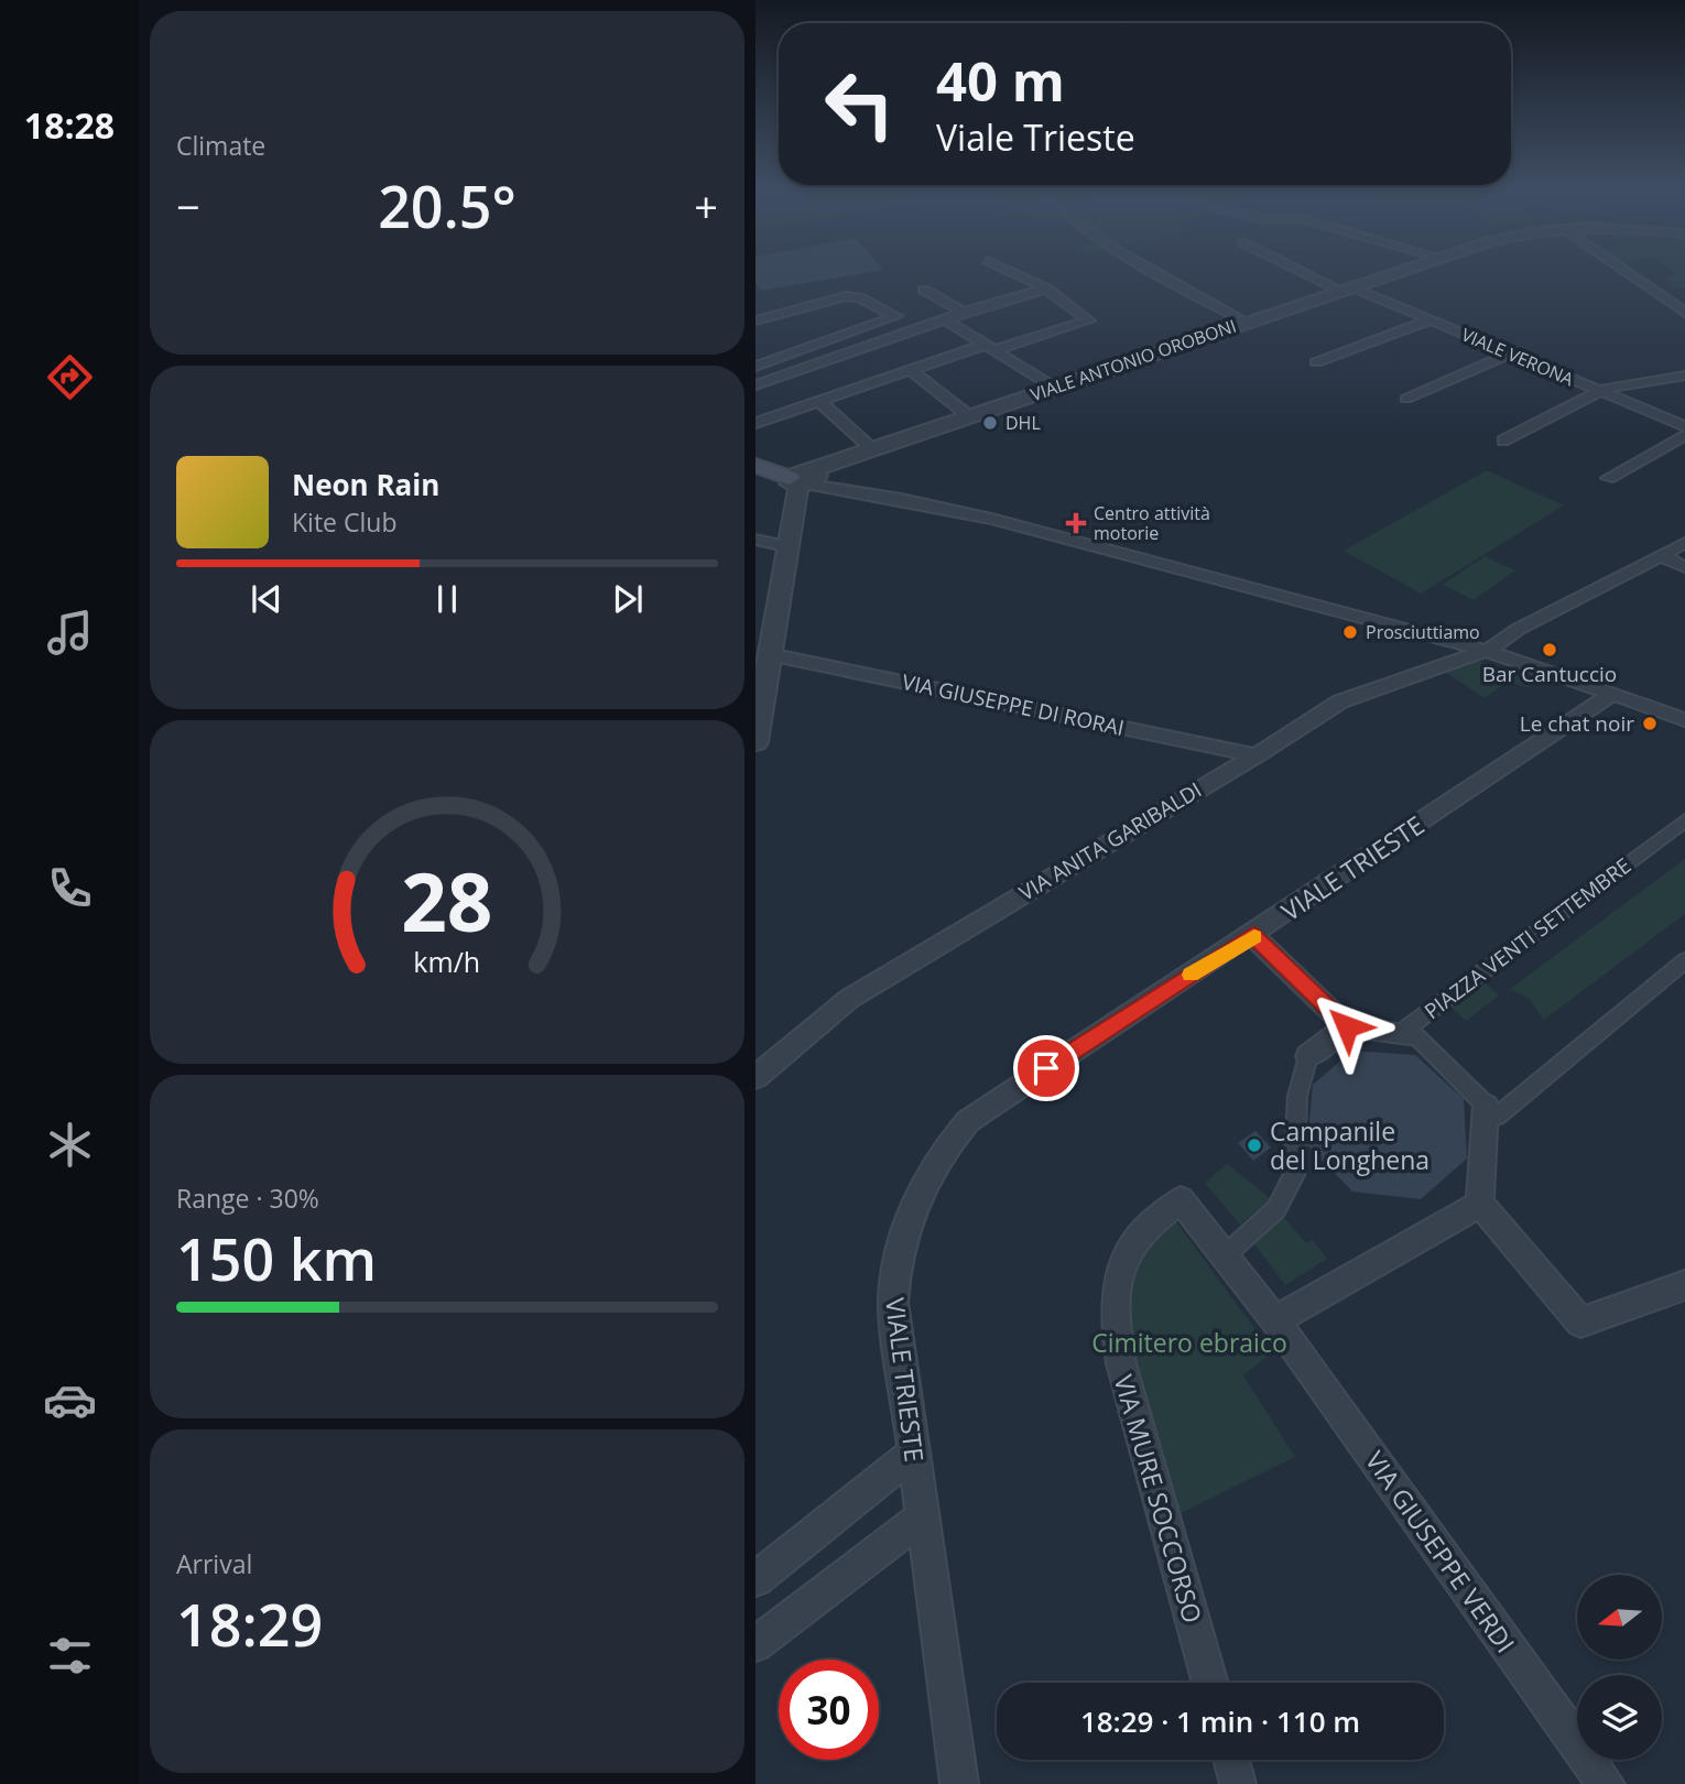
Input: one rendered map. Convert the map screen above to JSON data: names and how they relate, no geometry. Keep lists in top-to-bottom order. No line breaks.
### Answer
{"streets":{"street":["VIALE VERONA","VIALE ANTONIO OROBONI","VIA GIUSEPPE DI RORAI","VIA ANITA GARIBALDI","VIALE TRIESTE","PIAZZA VENTI SETTEMBRE","VIA MURE SOCCORSO","VIA GIUSEPPE VERDI"]},"crossings":[["VIALE VERONA","VIALE ANTONIO OROBONI"],["VIA GIUSEPPE DI RORAI","VIA ANITA GARIBALDI"],["VIA MURE SOCCORSO","VIA GIUSEPPE VERDI"]],"parks":["Cimitero ebraico"],"places":{"other":["DHL","Prosciuttiamo","Bar Cantuccio","Le chat noir","Campanile del Longhena"],"health":["Centro attività motorie"]},"north":"left","page":{"tabs":"18:28","tile":["Climate",["Range · 30%","150 km"],["Arrival","18:29"]],"turn":["40 m","Viale Trieste"],"heat":["−","20.5°","+"],"song":["Neon Rain","Kite Club"],"limit":"30","trip":"18:29 · 1 min · 110 m","gauge":["28","km/h"]}}
